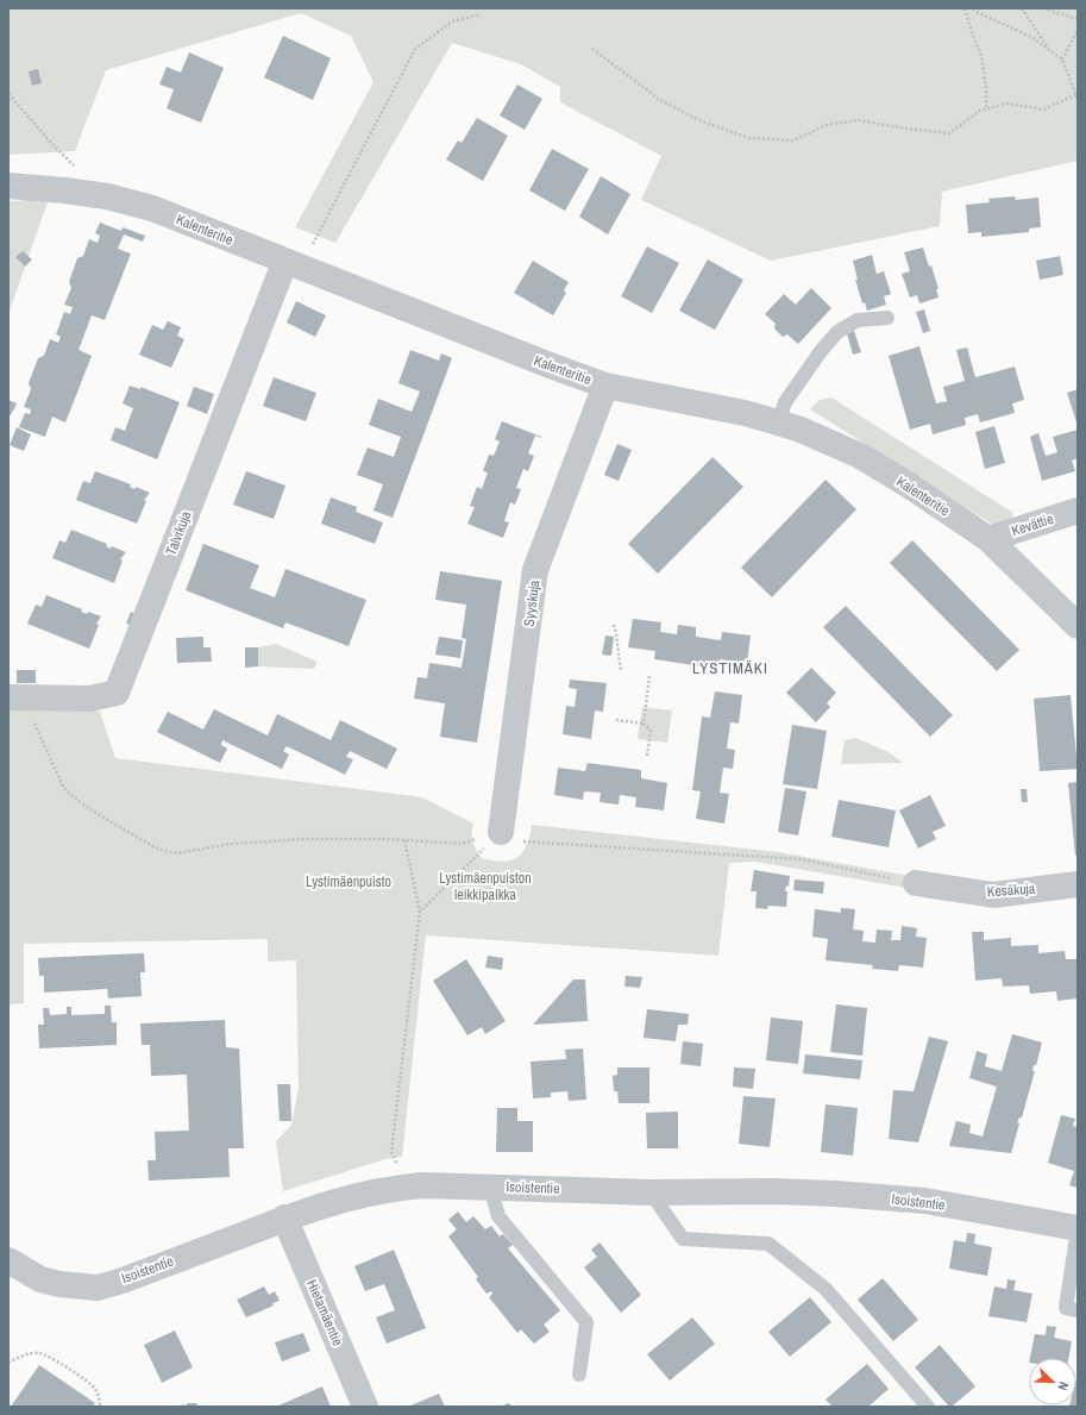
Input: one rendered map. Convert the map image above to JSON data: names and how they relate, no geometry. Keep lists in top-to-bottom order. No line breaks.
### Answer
{"streets":{"street":["Kalenteritie","Kevättie","Talvikuja","Syyskuja","Kesäkuja","Isoistentie","Hietamäentie"]},"crossings":[["Kalenteritie","Kevättie"],["Kalenteritie","Syyskuja"],["Isoistentie","Hietamäentie"]],"districts":["LYSTIMÄKI"],"parks":["Lystimäenpuiston leikkipaikka","Lystimäenpuisto"],"north":"bottom right"}
